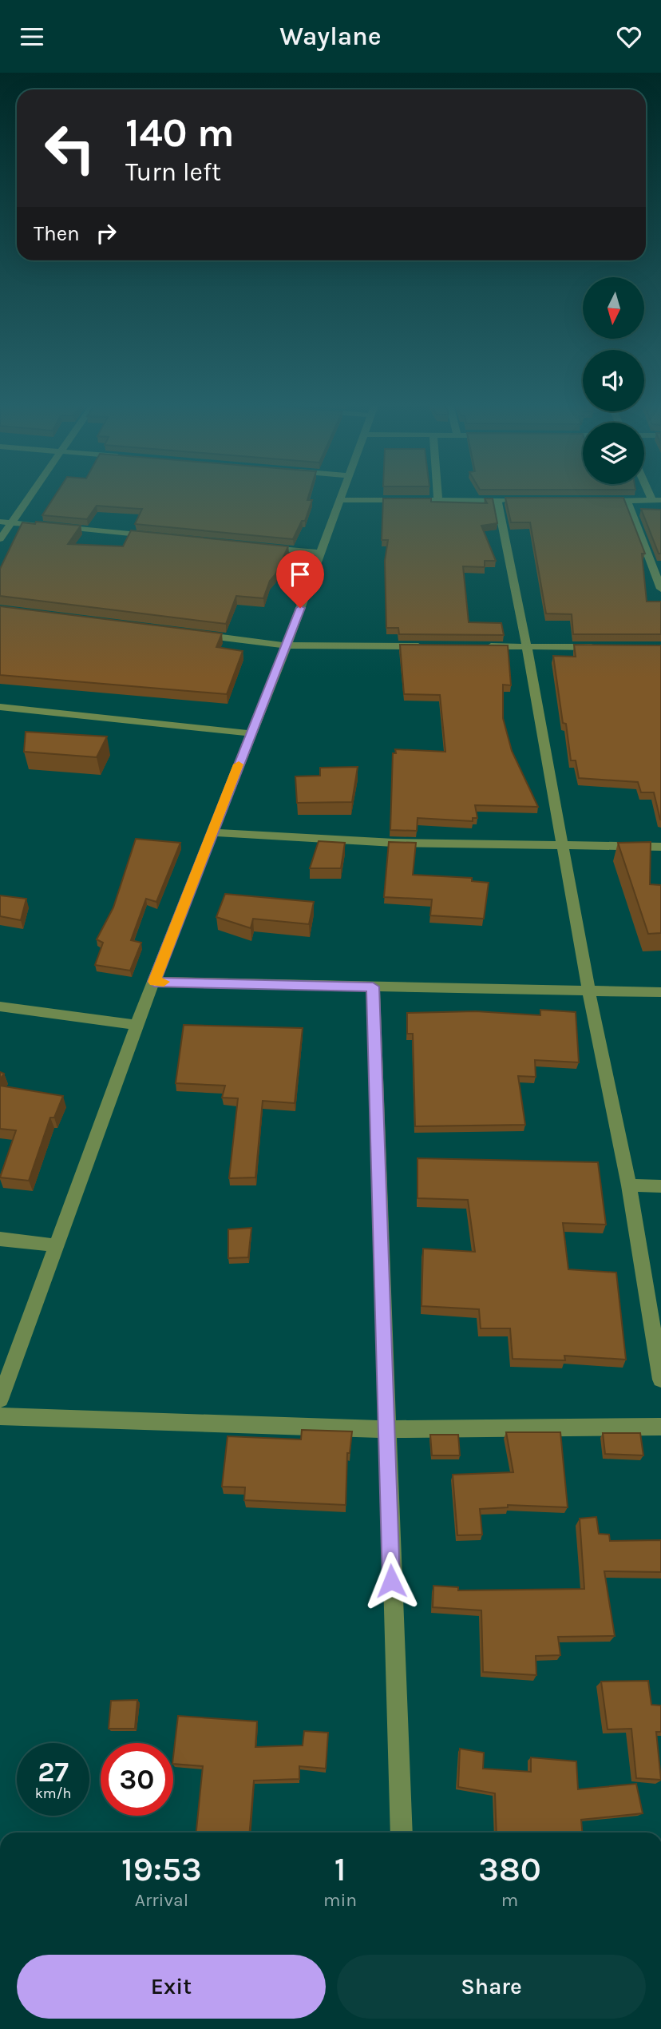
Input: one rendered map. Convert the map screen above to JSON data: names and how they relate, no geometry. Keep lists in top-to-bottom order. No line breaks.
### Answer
{"north":"bottom","page":{"header":"Waylane","turn":["140 m","Turn left"],"then":"Then","speed":"27 km/h","limit":"30","eta":["19:53","Arrival","1","min","380","m"],"buttons":["Exit","Share"]}}
